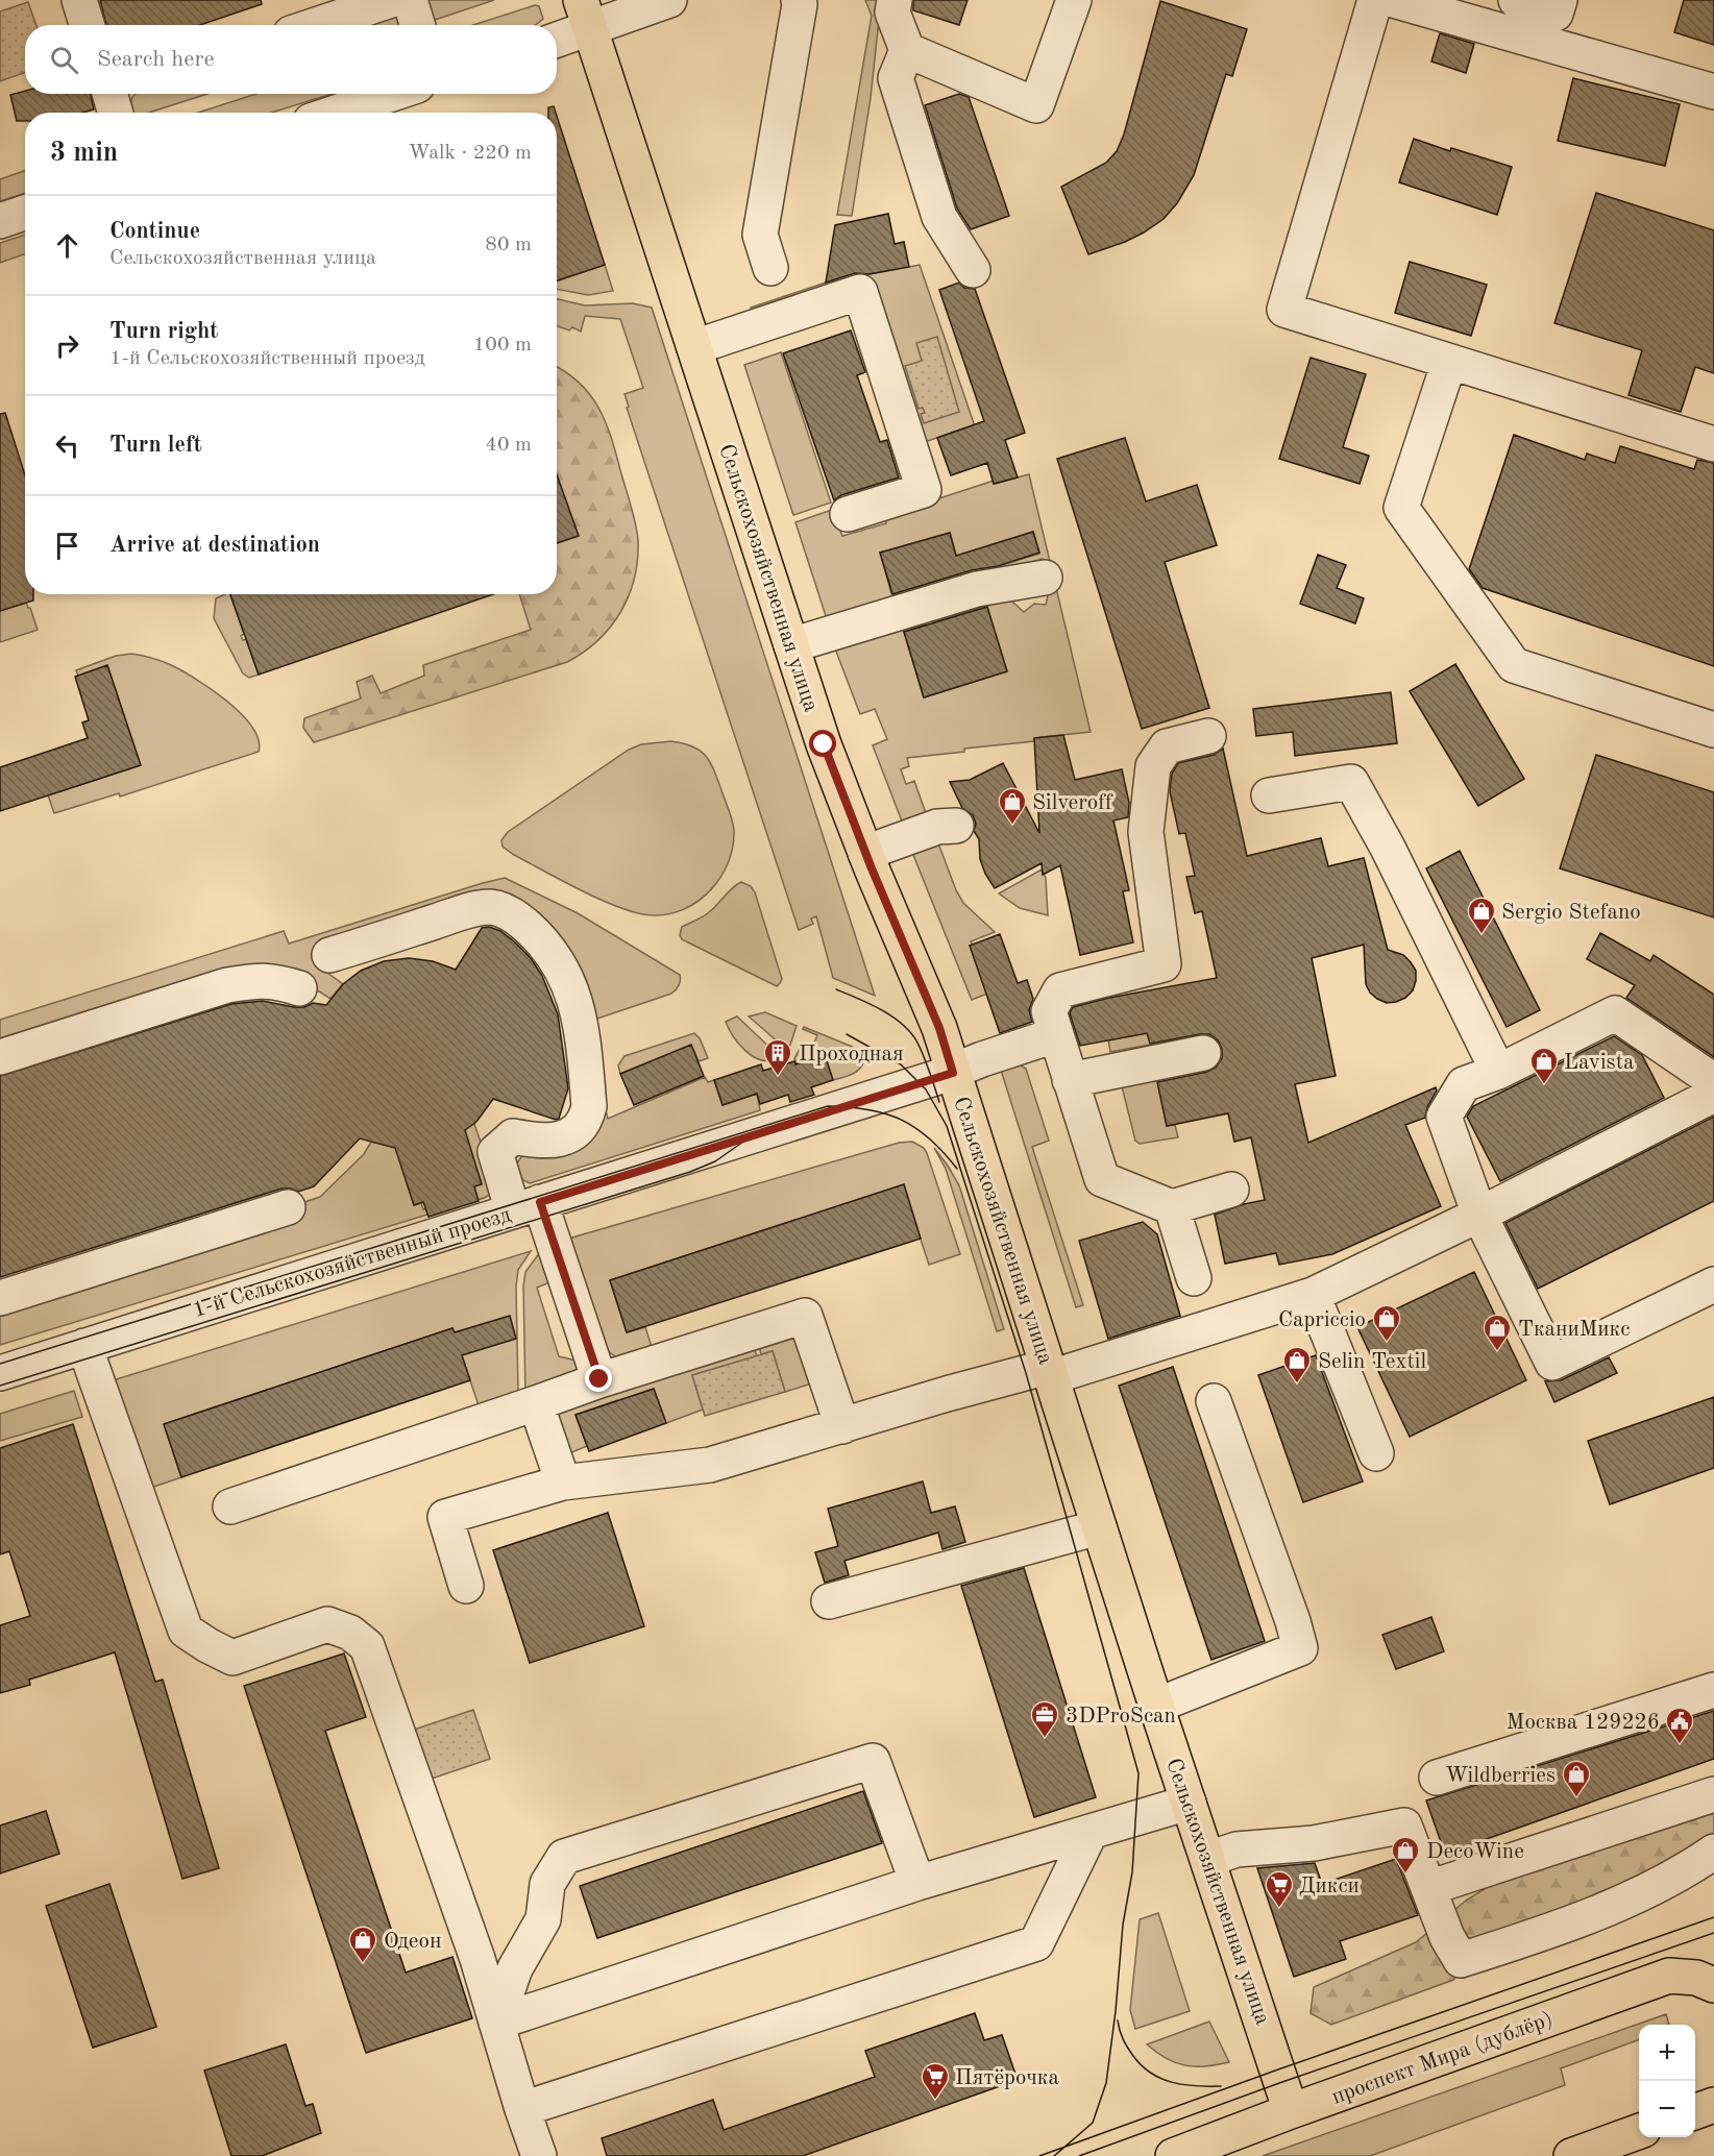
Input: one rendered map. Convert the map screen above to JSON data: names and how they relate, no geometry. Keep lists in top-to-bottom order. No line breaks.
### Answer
{"streets":{"main road":["Сельскохозяйственная улица","проспект Мира (дублёр)"],"street":["1-й Сельскохозяйственный проезд"]},"crossings":[["Сельскохозяйственная улица","1-й Сельскохозяйственный проезд"],["Сельскохозяйственная улица","проспект Мира (дублёр)"]],"places":{"shop":["Silveroff","Sergio Stefano","Lavista","Capriccio","ТканиМикс","Selin Textil","Wildberries","DecoWine","Одеон"],"building":["Проходная"],"office":["3DProScan"],"public building":["Москва 129226"],"supermarket":["Дикси","Пятёрочка"]},"page":{"search":"Search here","heading":["3 min","Walk · 220 m"],"list":[["Continue","Сельскохозяйственная улица","80 m"],["Turn right","1-й Сельскохозяйственный проезд","100 m"],["Turn left","40 m"],"Arrive at destination"],"map_buttons":["+","−"]}}
